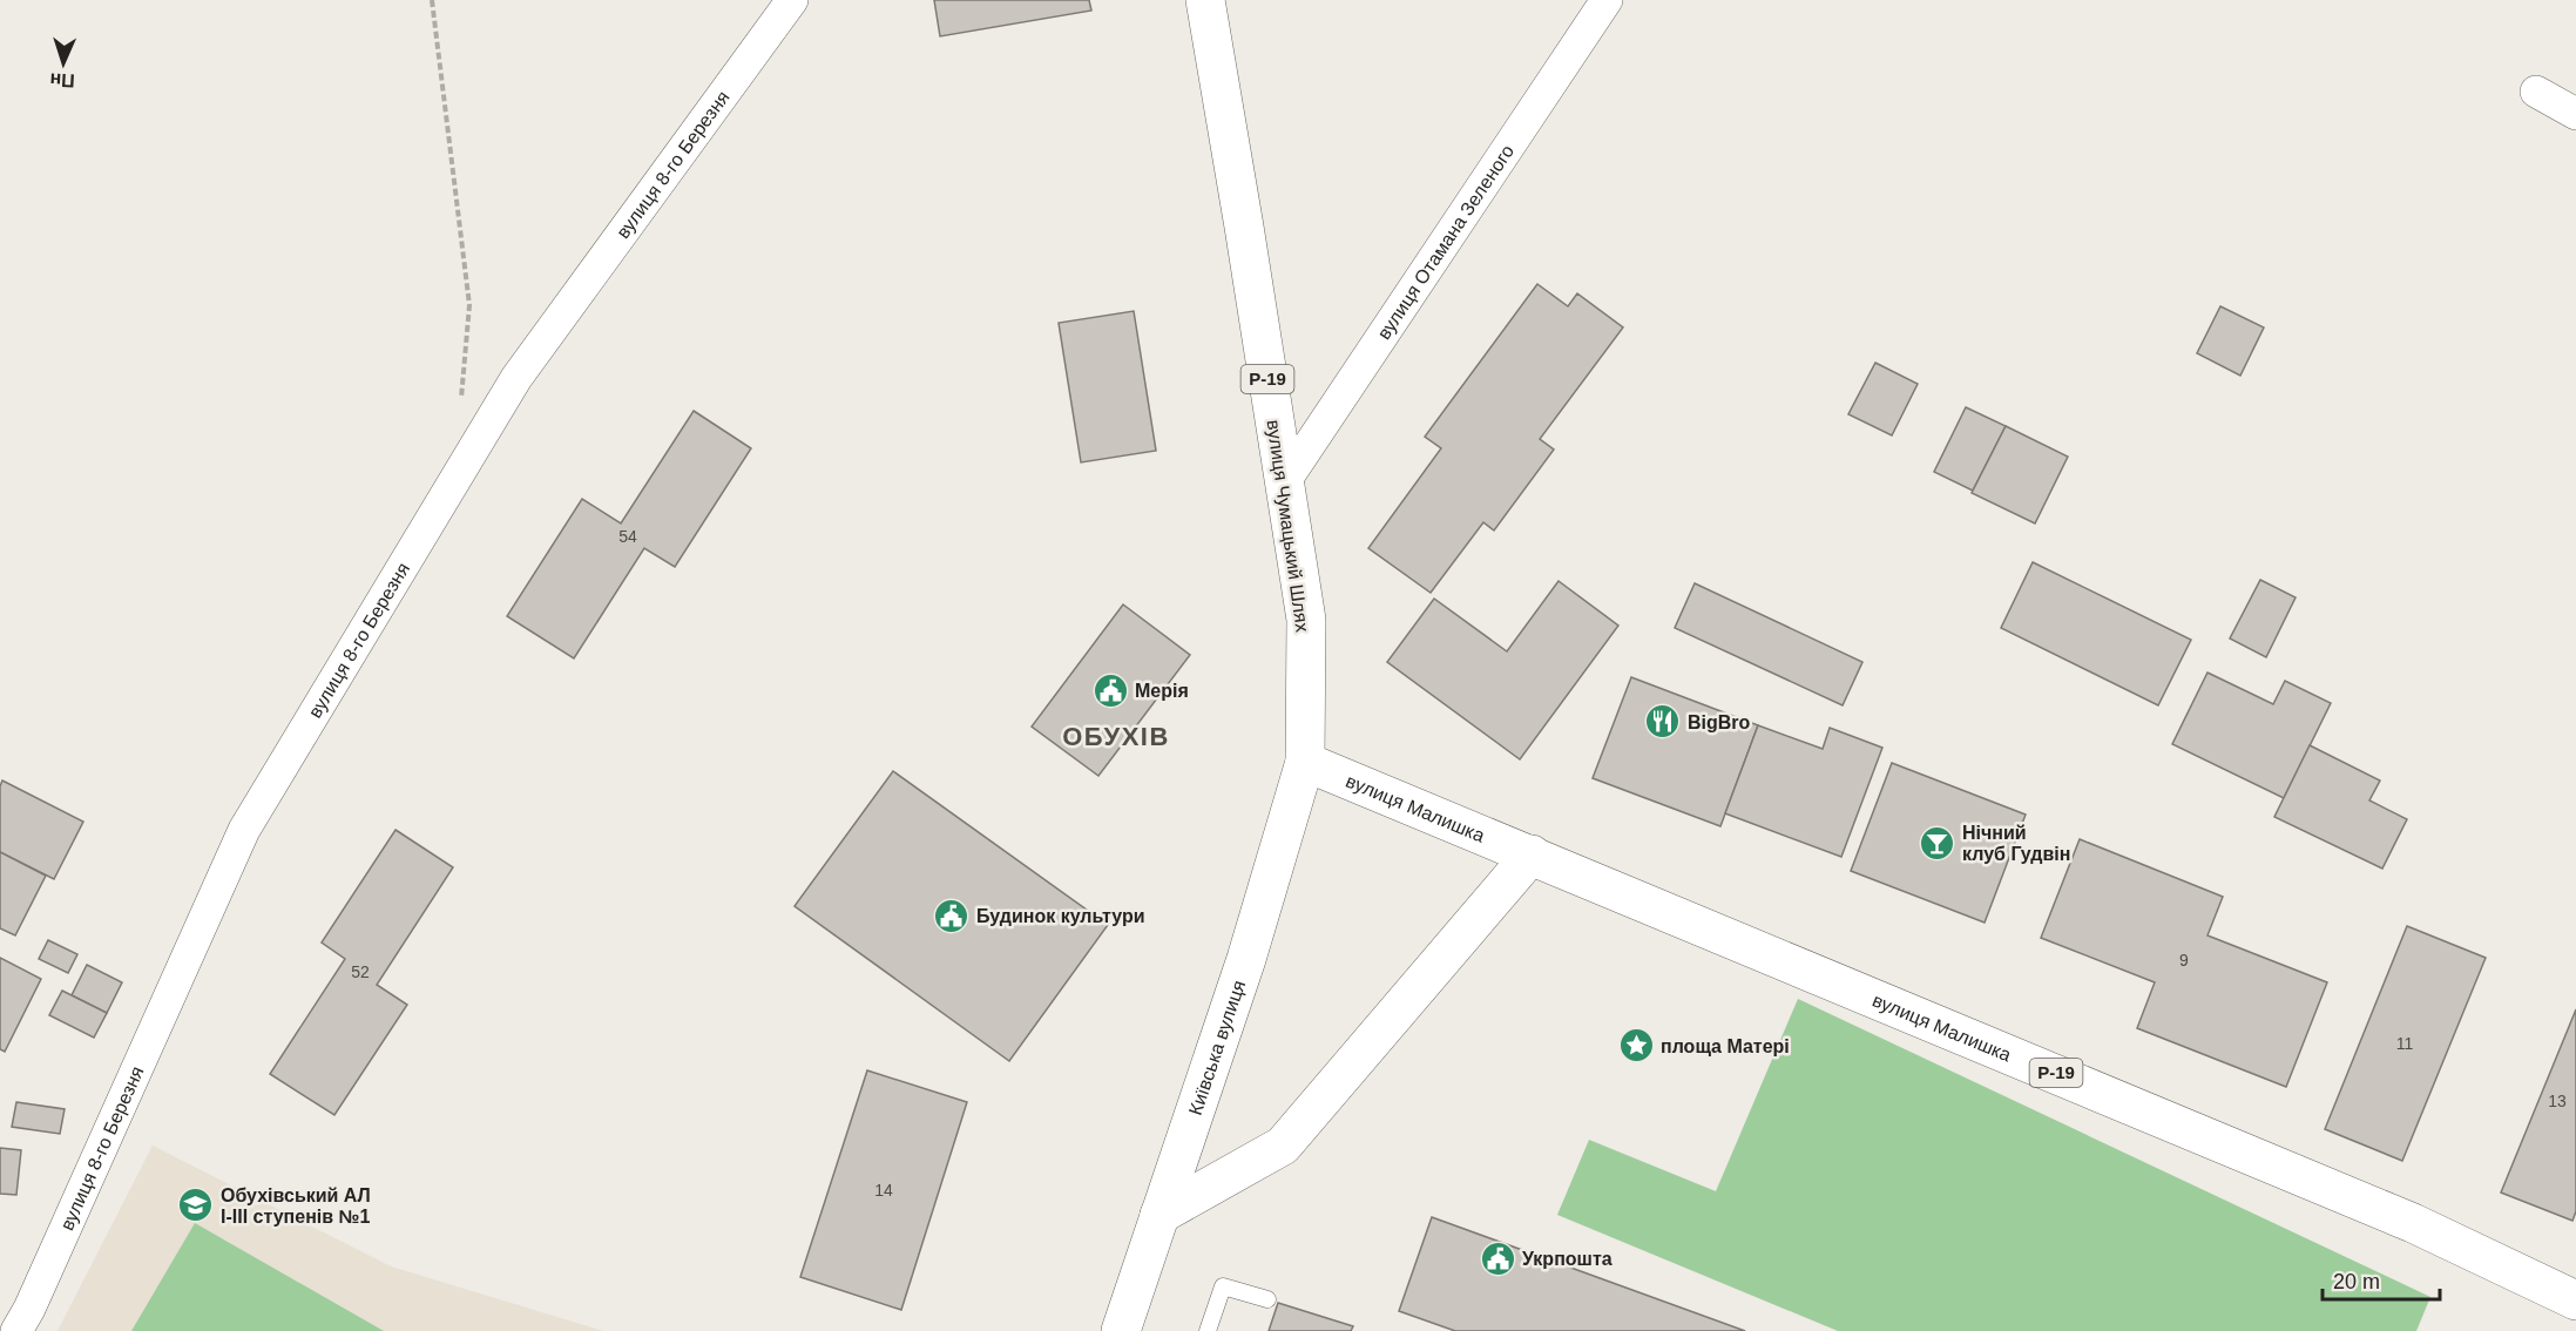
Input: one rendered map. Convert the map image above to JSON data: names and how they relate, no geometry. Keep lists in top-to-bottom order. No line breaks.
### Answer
{"streets":{"main road":["Р-19","вулиця Чумацький Шлях","вулиця Малишка","Київська вулиця"],"street":["вулиця 8-го Березня","вулиця Отамана Зеленого"]},"crossings":[["вулиця Отамана Зеленого","вулиця Чумацький Шлях"],["вулиця Чумацький Шлях","вулиця Малишка"],["вулиця Чумацький Шлях","Київська вулиця"],["вулиця Малишка","Київська вулиця"]],"districts":["ОБУХІВ"],"places":{"public building":["Мерія","Будинок культури","Укрпошта"],"restaurant":["BigBro"],"bar":["Нічний клуб Гудвін"],"place":["площа Матері"],"school or university":["Обухівський АЛ І-ІІІ ступенів №1"]},"house_numbers":["54","9","52","11","13","14"],"scale_bar":"20 m","north":"bottom"}
